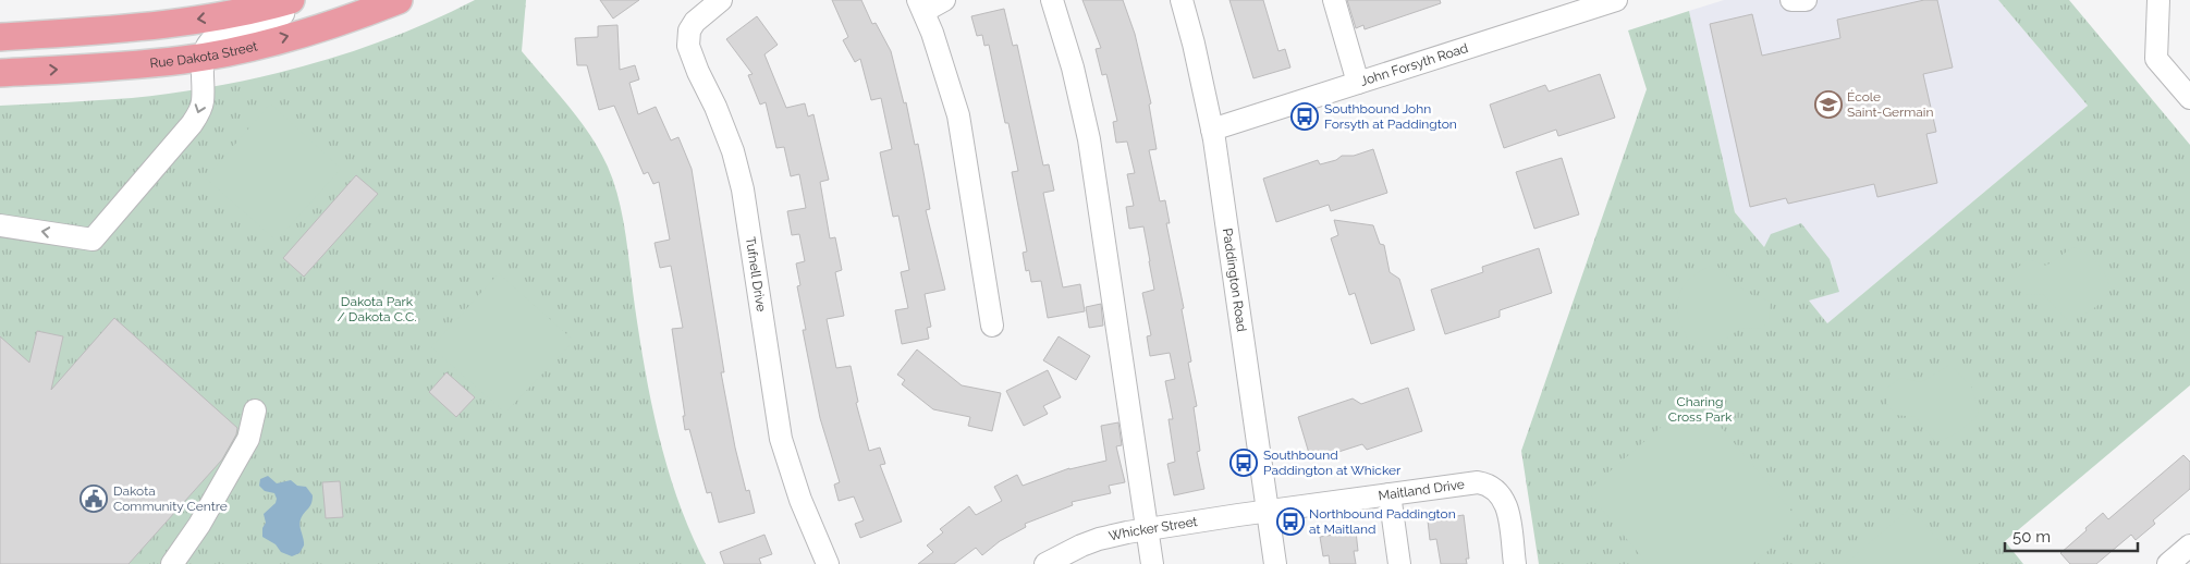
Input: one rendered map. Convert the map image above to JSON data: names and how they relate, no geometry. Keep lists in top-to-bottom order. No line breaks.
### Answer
{"streets":{"main road":["Rue Dakota Street"],"street":["John Forsyth Road","Tufnell Drive","Paddington Road","Maitland Drive","Whicker Street"]},"crossings":[["John Forsyth Road","Paddington Road"],["Paddington Road","Maitland Drive"],["Paddington Road","Whicker Street"],["Maitland Drive","Whicker Street"]],"parks":["Dakota Park / Dakota C.C.","Charing Cross Park"],"places":{"school or university":["École Saint-Germain"],"bus stop":["Southbound John Forsyth at Paddington","Southbound Paddington at Whicker","Northbound Paddington at Maitland"],"public building":["Dakota Community Centre"]},"scale_bar":"50 m"}
